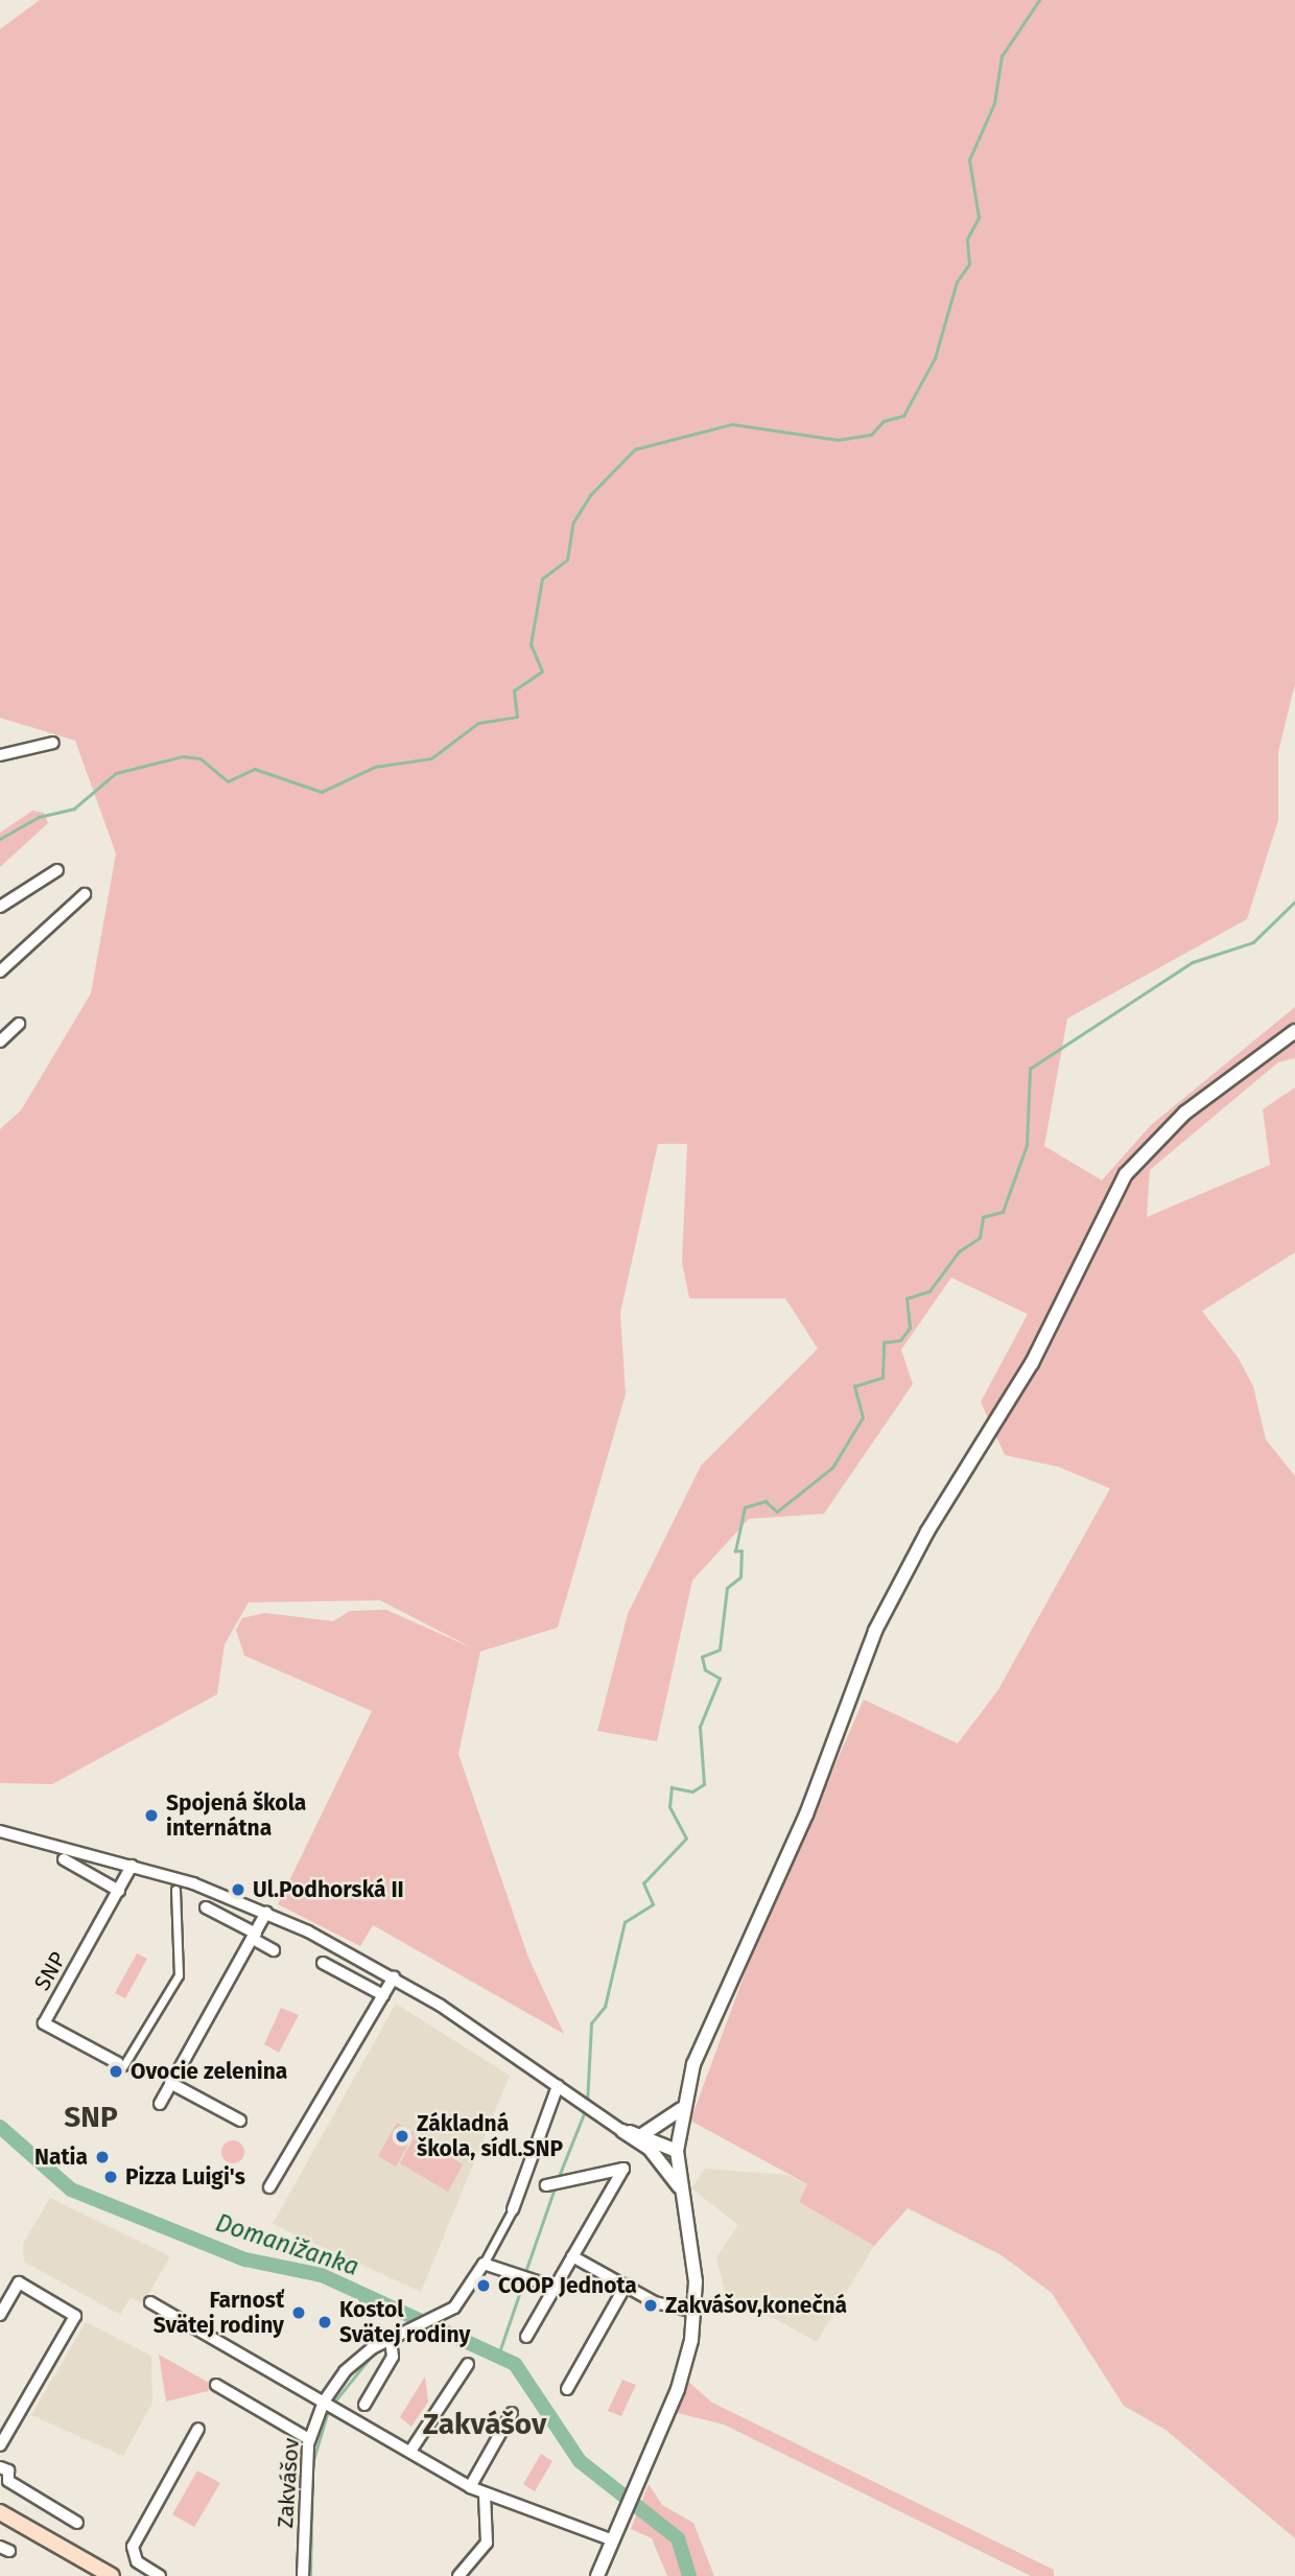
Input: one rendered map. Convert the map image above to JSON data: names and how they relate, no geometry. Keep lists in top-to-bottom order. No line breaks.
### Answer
{"streets":{"street":["SNP","Zakvášov"]},"districts":["SNP","Zakvášov"],"water":["Domanižanka"],"places":["Spojená škola internátna","Ul.Podhorská II","Ovocie zelenina","Základná škola, sídl.SNP","Natia","Pizza Luigi's","COOP Jednota","Zakvášov,konečná","Farnosť Svätej rodiny","Kostol Svätej rodiny"]}
